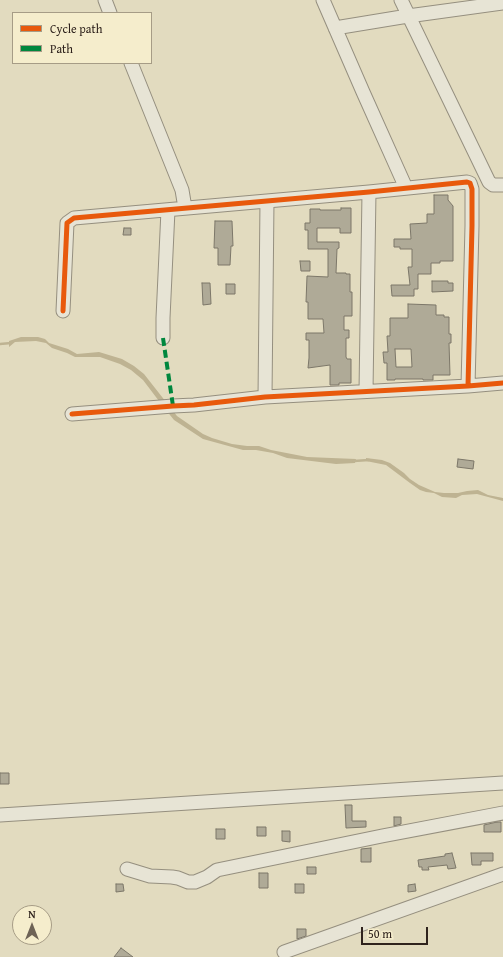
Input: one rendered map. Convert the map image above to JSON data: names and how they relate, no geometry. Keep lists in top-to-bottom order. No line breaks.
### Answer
{"legend":["Cycle path","Path"],"scale_bar":"50 m","north":"top"}
